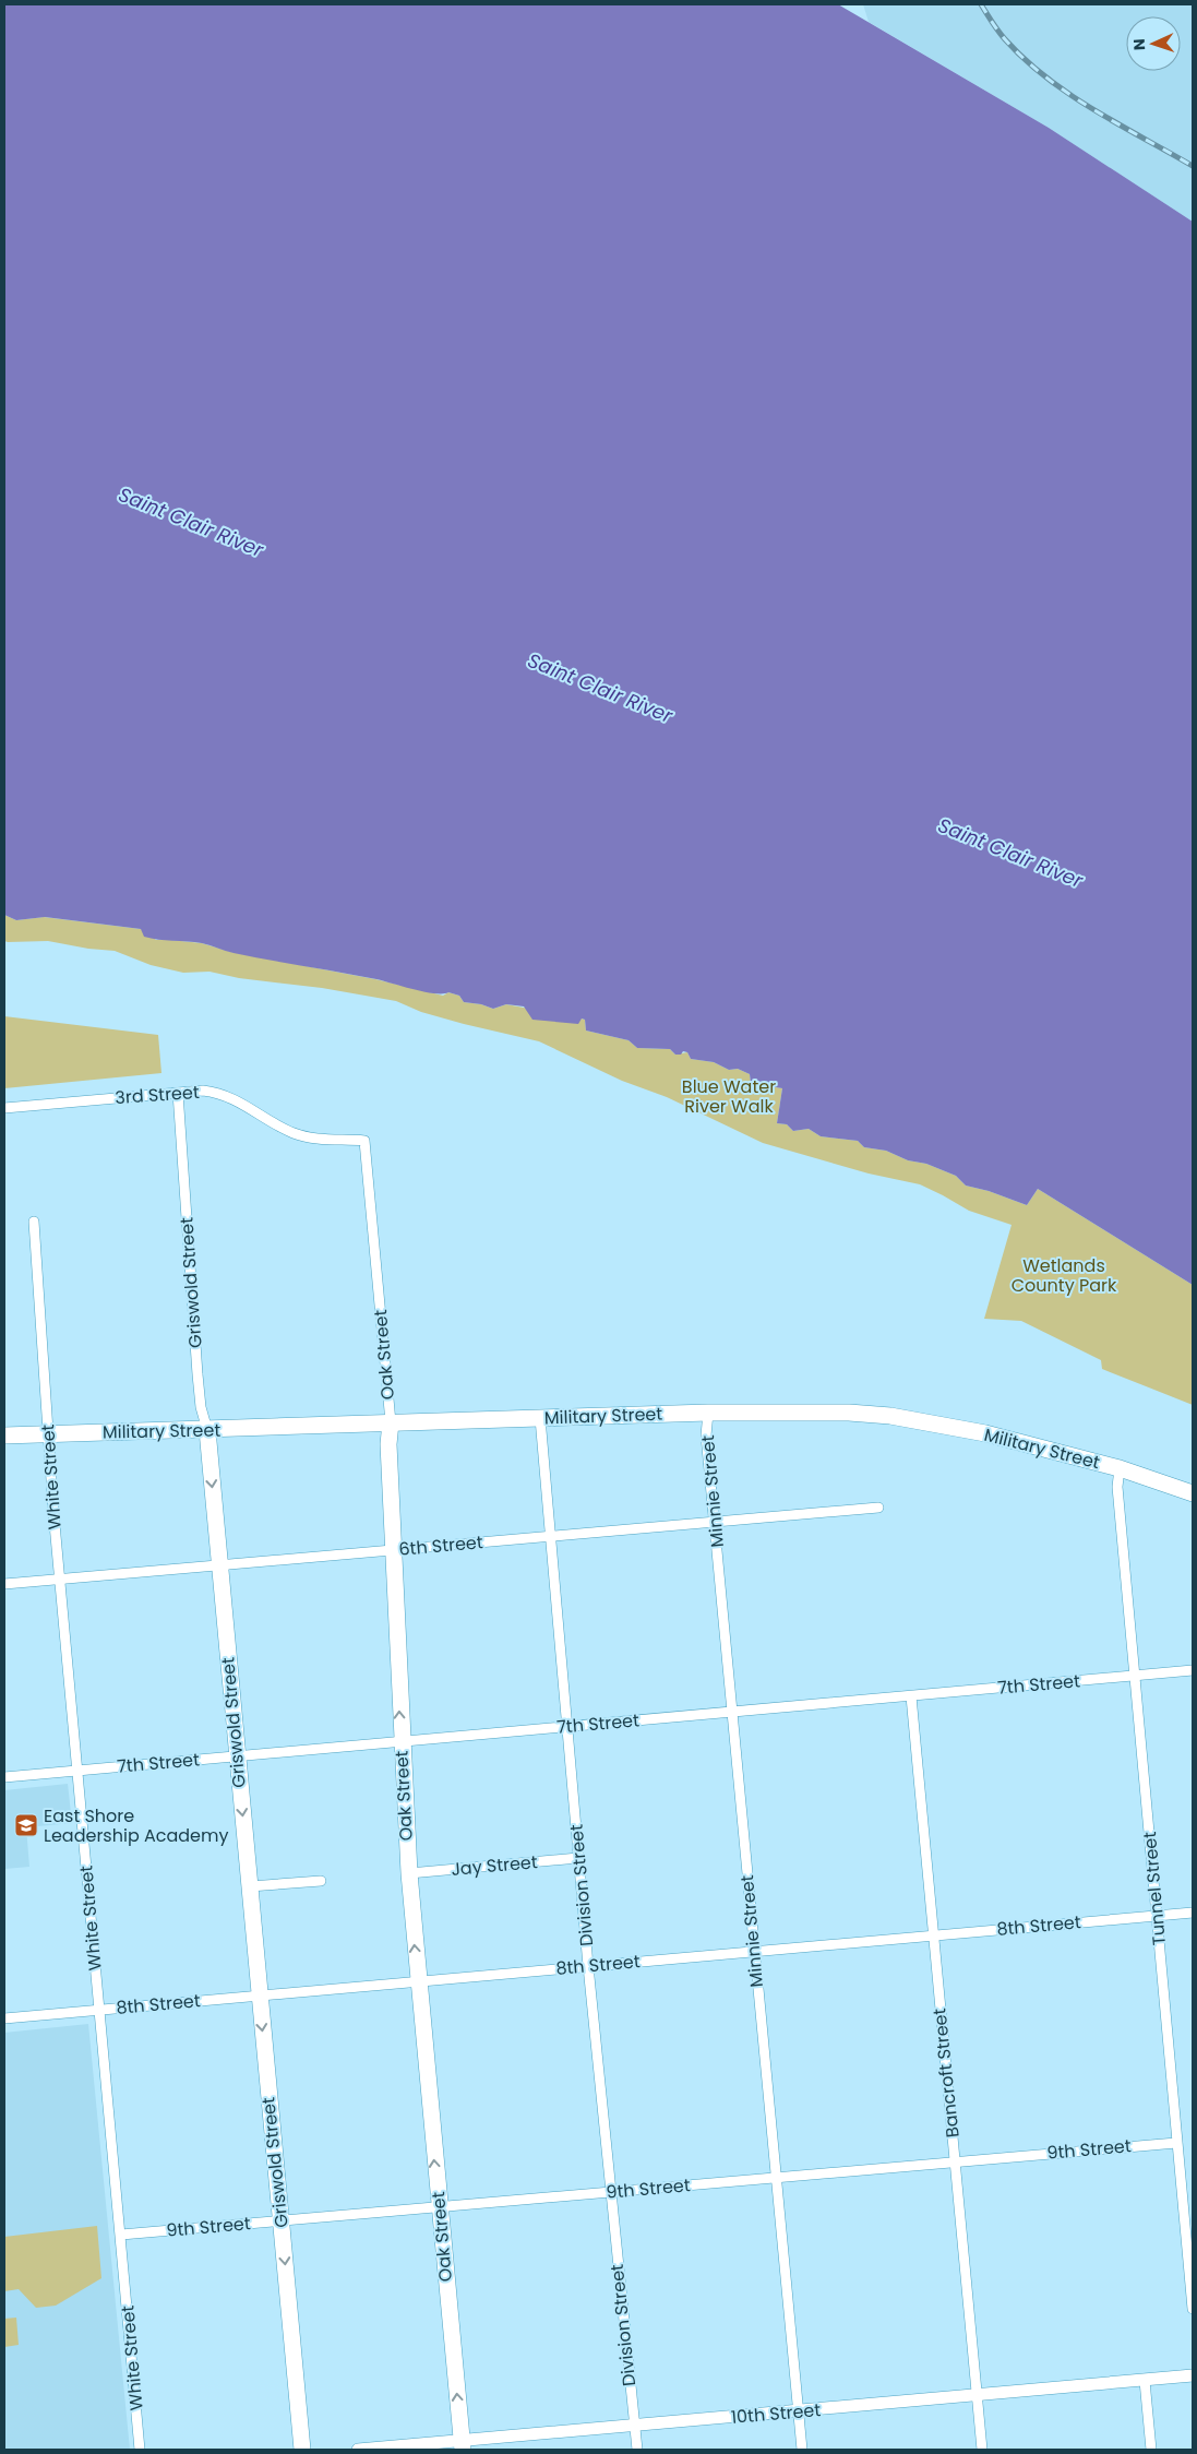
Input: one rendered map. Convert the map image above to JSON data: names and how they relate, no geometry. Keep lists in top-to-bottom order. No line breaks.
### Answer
{"streets":{"main road":["Griswold Street","Oak Street","Military Street"],"street":["3rd Street","White Street","Minnie Street","6th Street","7th Street","Jay Street","Division Street","Tunnel Street","8th Street","Bancroft Street","9th Street","10th Street"]},"crossings":[["3rd Street","Griswold Street"],["3rd Street","Oak Street"],["Griswold Street","Military Street"],["Griswold Street","6th Street"],["Griswold Street","7th Street"],["Griswold Street","8th Street"],["Griswold Street","9th Street"],["Oak Street","Military Street"],["Oak Street","6th Street"],["Oak Street","7th Street"],["Oak Street","Jay Street"],["Oak Street","8th Street"],["Oak Street","9th Street"],["Oak Street","10th Street"],["Military Street","White Street"],["Military Street","Minnie Street"],["Military Street","Division Street"],["Military Street","Tunnel Street"],["White Street","6th Street"],["White Street","7th Street"],["White Street","8th Street"],["White Street","9th Street"],["Minnie Street","6th Street"],["Minnie Street","7th Street"],["Minnie Street","8th Street"],["Minnie Street","9th Street"],["Minnie Street","10th Street"],["6th Street","Division Street"],["7th Street","Division Street"],["7th Street","Tunnel Street"],["7th Street","Bancroft Street"],["Jay Street","Division Street"],["Division Street","8th Street"],["Division Street","9th Street"],["Division Street","10th Street"],["Tunnel Street","8th Street"],["Tunnel Street","9th Street"],["8th Street","Bancroft Street"],["Bancroft Street","9th Street"],["Bancroft Street","10th Street"]],"one_way":["Griswold Street","Oak Street"],"water":["Saint Clair River"],"parks":["Blue Water River Walk","Wetlands County Park"],"places":{"school or university":["East Shore Leadership Academy"]},"north":"left"}
